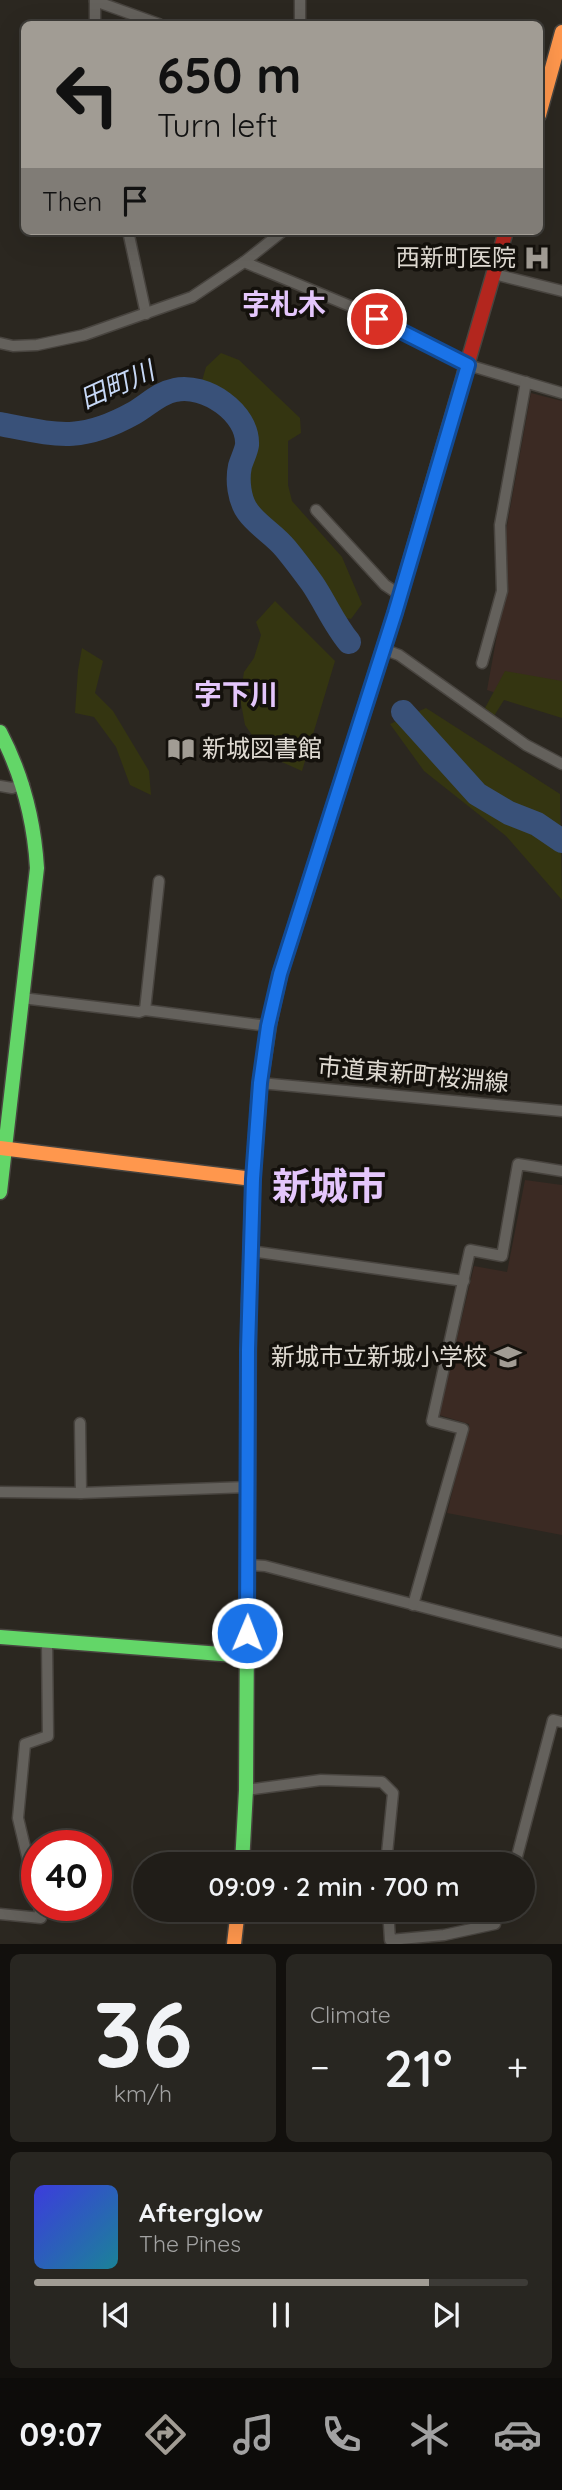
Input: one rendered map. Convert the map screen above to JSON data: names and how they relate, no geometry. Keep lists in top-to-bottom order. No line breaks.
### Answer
{"streets":{"street":["市道東新町桜淵線"]},"districts":["字札木","字下川","新城市"],"water":["田町川"],"places":{"hospital":["西新町医院"],"library":["新城図書館"],"school or university":["新城市立新城小学校"]},"page":{"turn":["650 m","Turn left"],"then":"Then","limit":"40","trip":"09:09 · 2 min · 700 m","tile":[["36","km/h"],"Climate"],"heat":["−","21°","+"],"song":["Afterglow","The Pines"],"tabs":"09:07"}}
